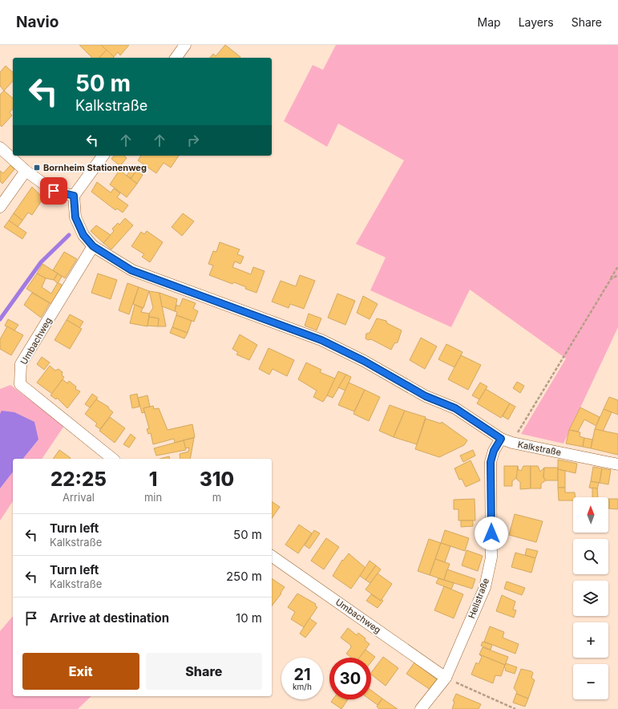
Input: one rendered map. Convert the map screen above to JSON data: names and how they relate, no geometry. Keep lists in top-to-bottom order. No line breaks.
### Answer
{"streets":{"street":["Umbachweg","Kalkstraße","Hellstraße"]},"crossings":[["Umbachweg","Kalkstraße"],["Umbachweg","Hellstraße"],["Kalkstraße","Hellstraße"]],"places":{"transit":["Bornheim Stationenweg"]},"north":"top","page":{"header":"Navio","nav":["Map","Layers","Share"],"turn":["50 m","Kalkstraße"],"eta":["22:25","Arrival","1","min","310","m"],"map_buttons":["+","−"],"list":[{"name":"Turn left","note":"Kalkstraße","value":"50 m"},{"name":"Turn left","note":"Kalkstraße","value":"250 m"},{"name":"Arrive at destination","value":"10 m"}],"buttons":["Exit","Share"],"speed":"21 km/h","limit":"30"}}
